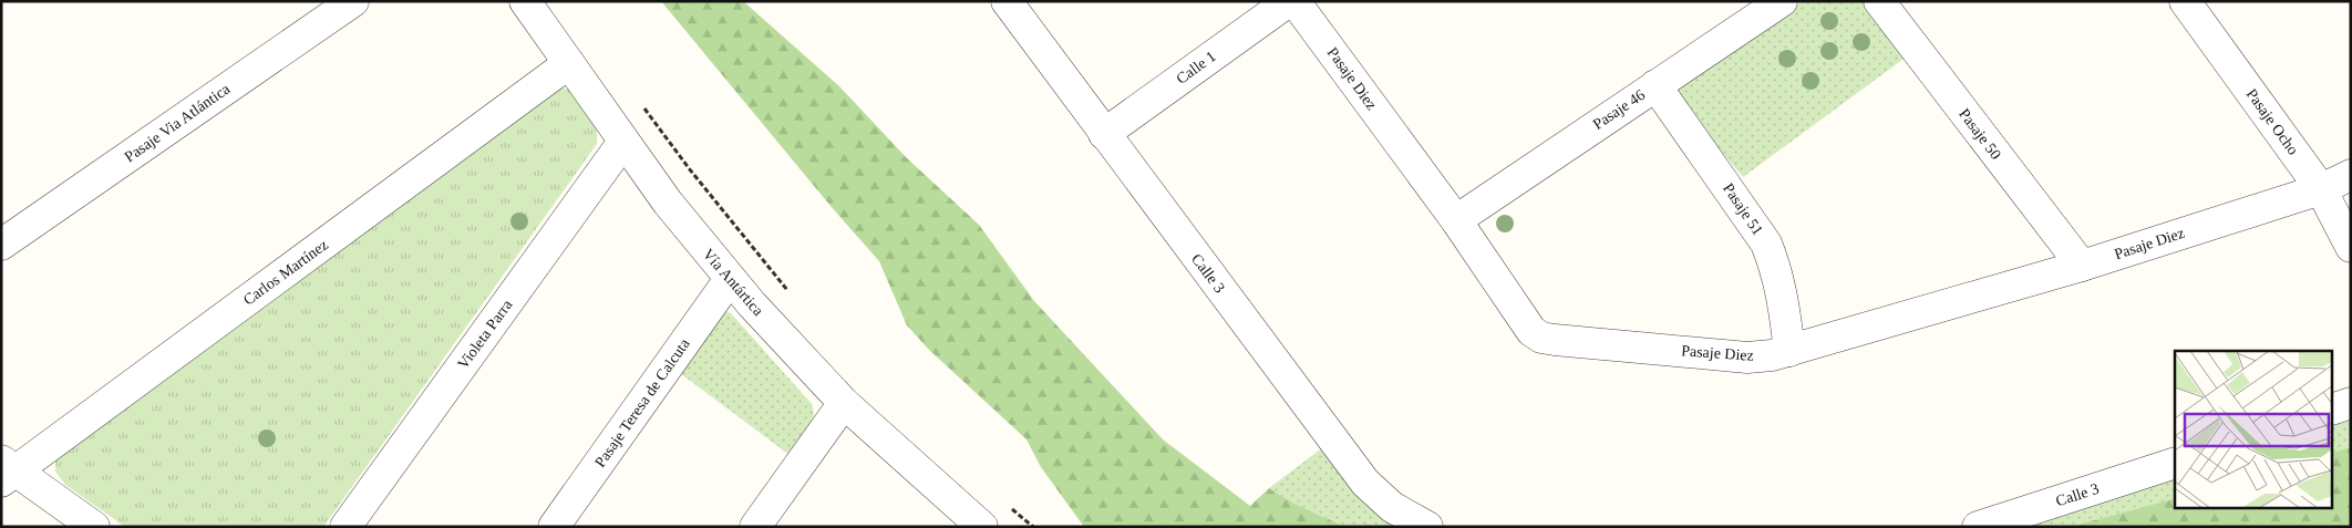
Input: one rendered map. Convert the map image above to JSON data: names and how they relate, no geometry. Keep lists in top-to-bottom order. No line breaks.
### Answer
{"streets":{"street":["Calle 1","Pasaje Diez","Pasaje 46","Pasaje Ocho","Pasaje Via Atlántica","Pasaje 50","Pasaje 51","Carlos Martínez","Calle 3","Vía Antártica","Violeta Parra","Pasaje Teresa de Calcuta"]},"crossings":[["Calle 1","Calle 3"],["Pasaje Diez","Pasaje 46"],["Pasaje Diez","Pasaje Ocho"],["Pasaje Diez","Pasaje 50"],["Pasaje Diez","Pasaje 51"],["Pasaje 46","Pasaje 51"],["Carlos Martínez","Vía Antártica"],["Vía Antártica","Violeta Parra"],["Vía Antártica","Pasaje Teresa de Calcuta"]]}
